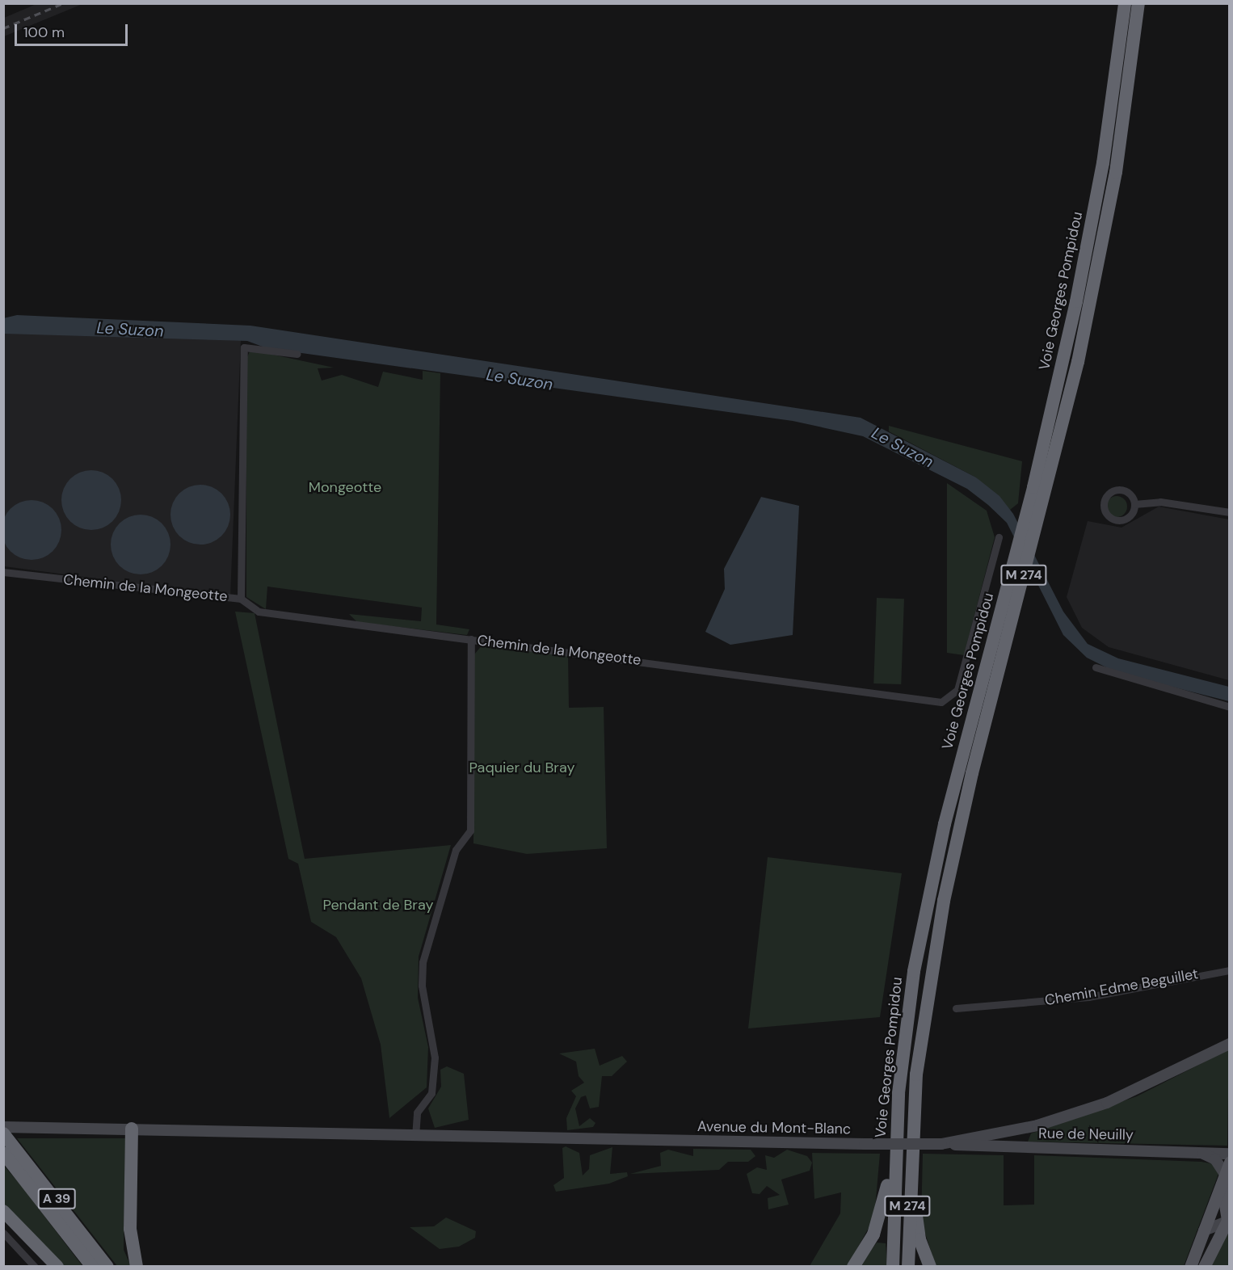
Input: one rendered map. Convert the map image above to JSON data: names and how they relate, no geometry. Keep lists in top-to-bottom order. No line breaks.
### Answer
{"streets":{"highway":["Voie Georges Pompidou","M 274","A 39"],"main road":["Avenue du Mont-Blanc","Rue de Neuilly"],"street":["Chemin de la Mongeotte","Chemin Edme Beguillet"]},"crossings":[["Avenue du Mont-Blanc","Rue de Neuilly"]],"water":["Le Suzon"],"parks":["Mongeotte","Paquier du Bray","Pendant de Bray"],"scale_bar":"100 m"}
